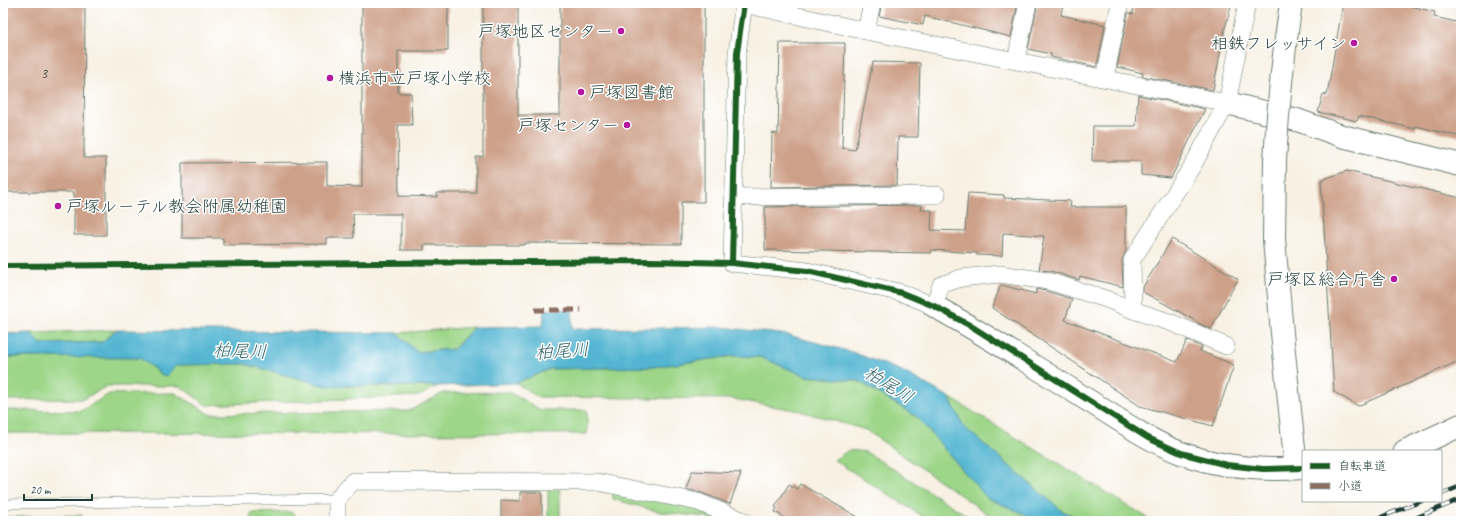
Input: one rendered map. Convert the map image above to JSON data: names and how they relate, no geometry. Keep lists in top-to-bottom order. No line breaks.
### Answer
{"water":["柏尾川"],"places":["戸塚地区センター","相鉄フレッサイン","横浜市立戸塚小学校","戸塚図書館","戸塚センター","戸塚ルーテル教会附属幼稚園","戸塚区総合庁舎"],"house_numbers":["3"],"legend":["自転車道","小道"],"scale_bar":"20 m"}
